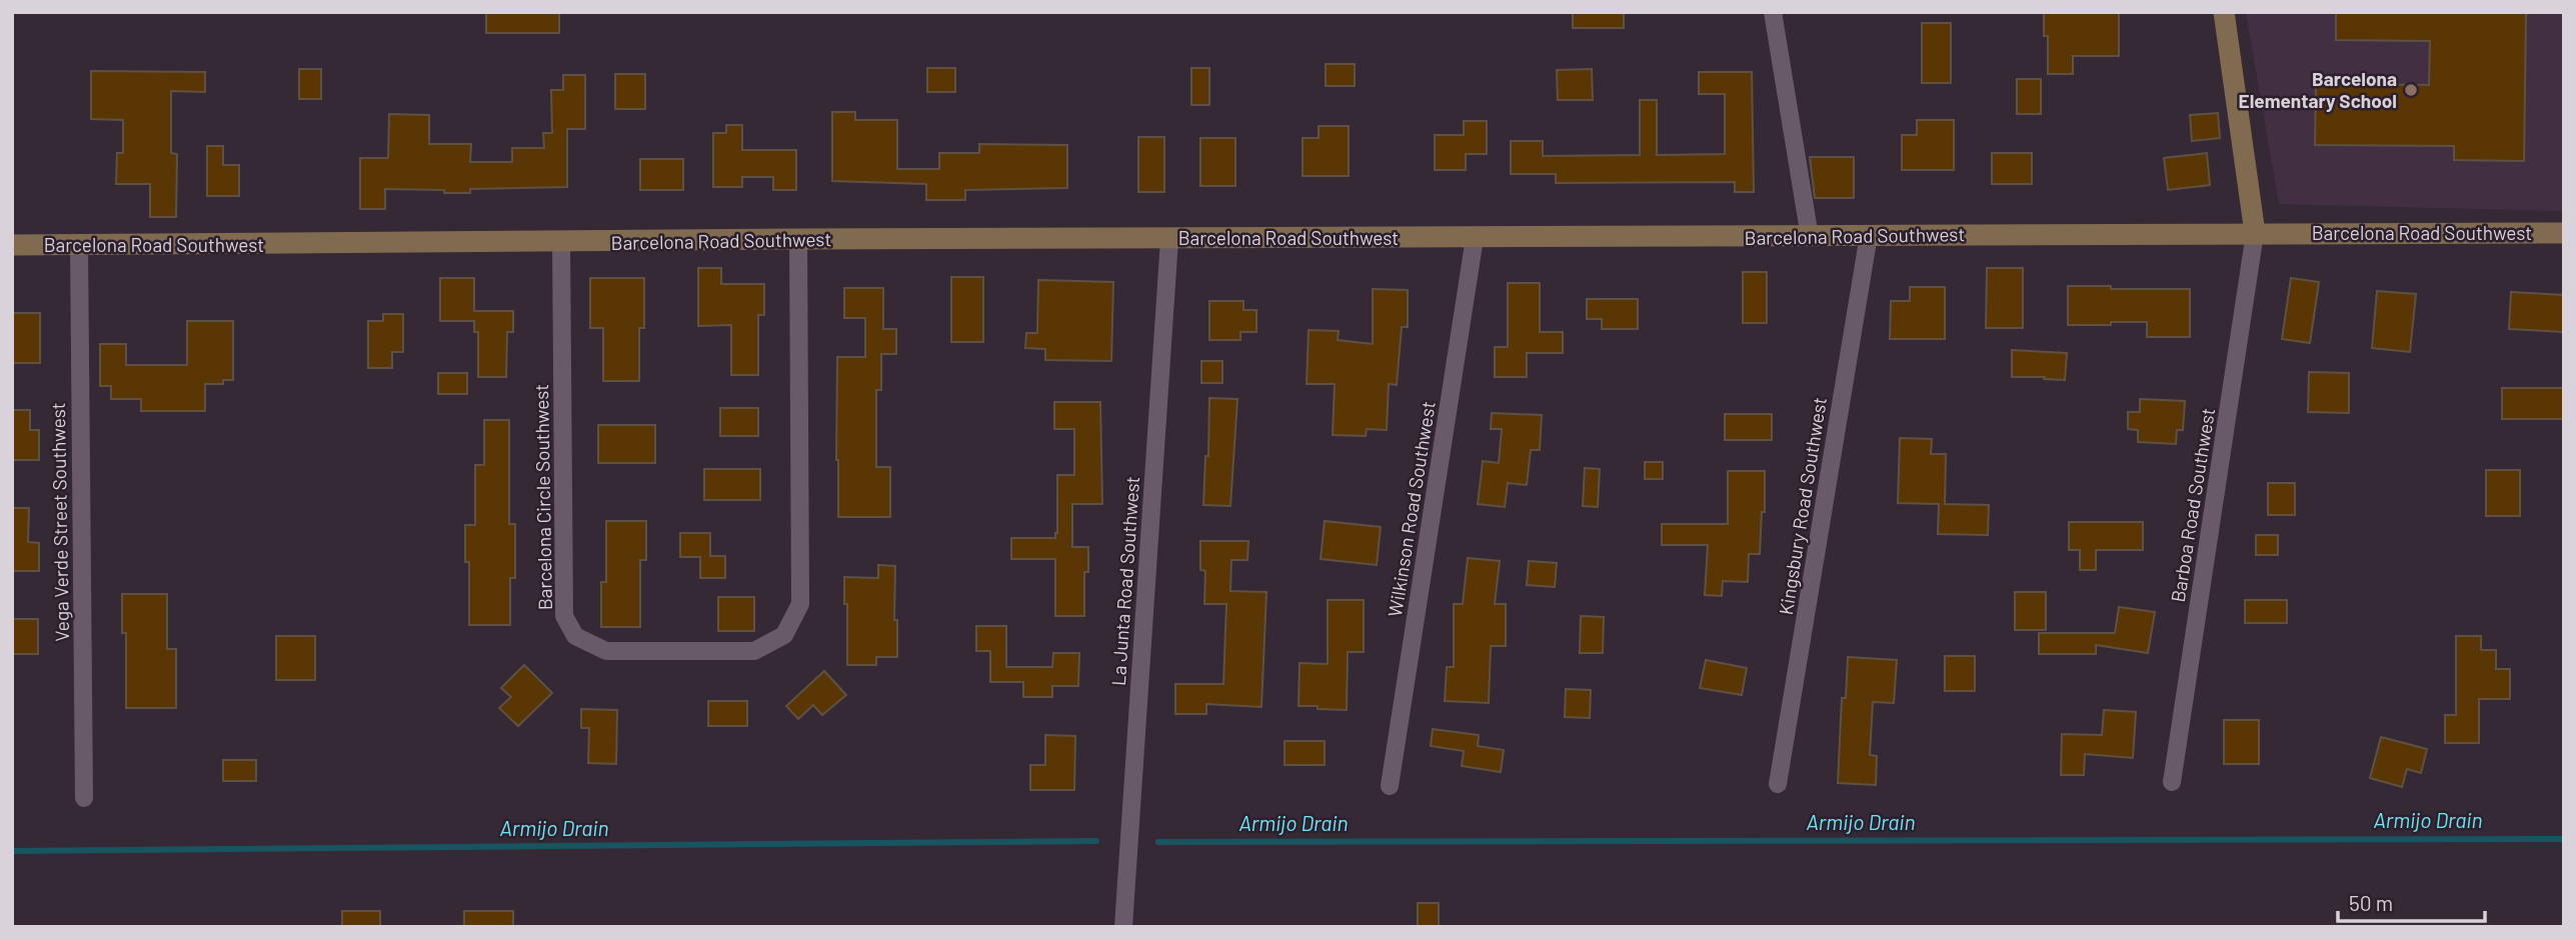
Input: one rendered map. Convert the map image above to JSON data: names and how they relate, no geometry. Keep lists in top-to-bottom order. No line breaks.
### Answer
{"streets":{"street":["Barcelona Road Southwest","Barcelona Circle Southwest","Barboa Road Southwest","Kingsbury Road Southwest","Wilkinson Road Southwest","Vega Verde Street Southwest","La Junta Road Southwest"]},"crossings":[["Barcelona Road Southwest","Barcelona Circle Southwest"],["Barcelona Road Southwest","Barboa Road Southwest"],["Barcelona Road Southwest","Kingsbury Road Southwest"],["Barcelona Road Southwest","Wilkinson Road Southwest"],["Barcelona Road Southwest","Vega Verde Street Southwest"],["Barcelona Road Southwest","La Junta Road Southwest"]],"water":["Armijo Drain"],"places":["Barcelona Elementary School"],"scale_bar":"50 m"}
